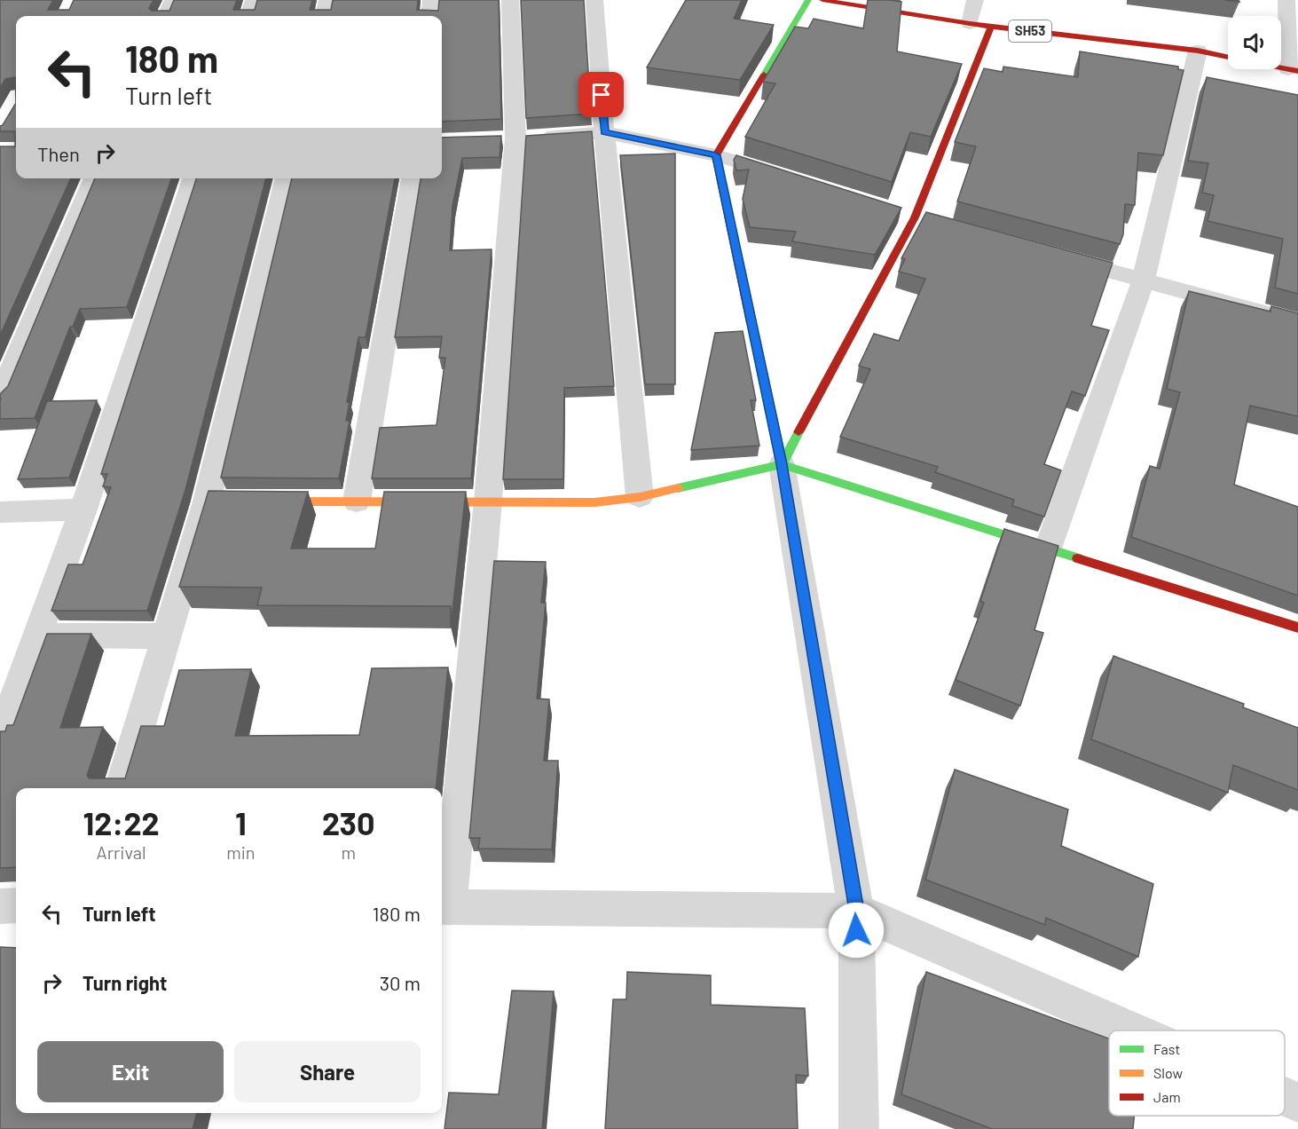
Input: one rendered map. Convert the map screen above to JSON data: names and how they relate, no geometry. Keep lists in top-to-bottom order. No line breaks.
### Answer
{"streets":{"street":["SH53"]},"legend":["Fast","Slow","Jam"],"page":{"turn":["180 m","Turn left"],"then":"Then","eta":["12:22","Arrival","1","min","230","m"],"list":[{"name":"Turn left","value":"180 m"},{"name":"Turn right","value":"30 m"}],"buttons":["Exit","Share"]}}
